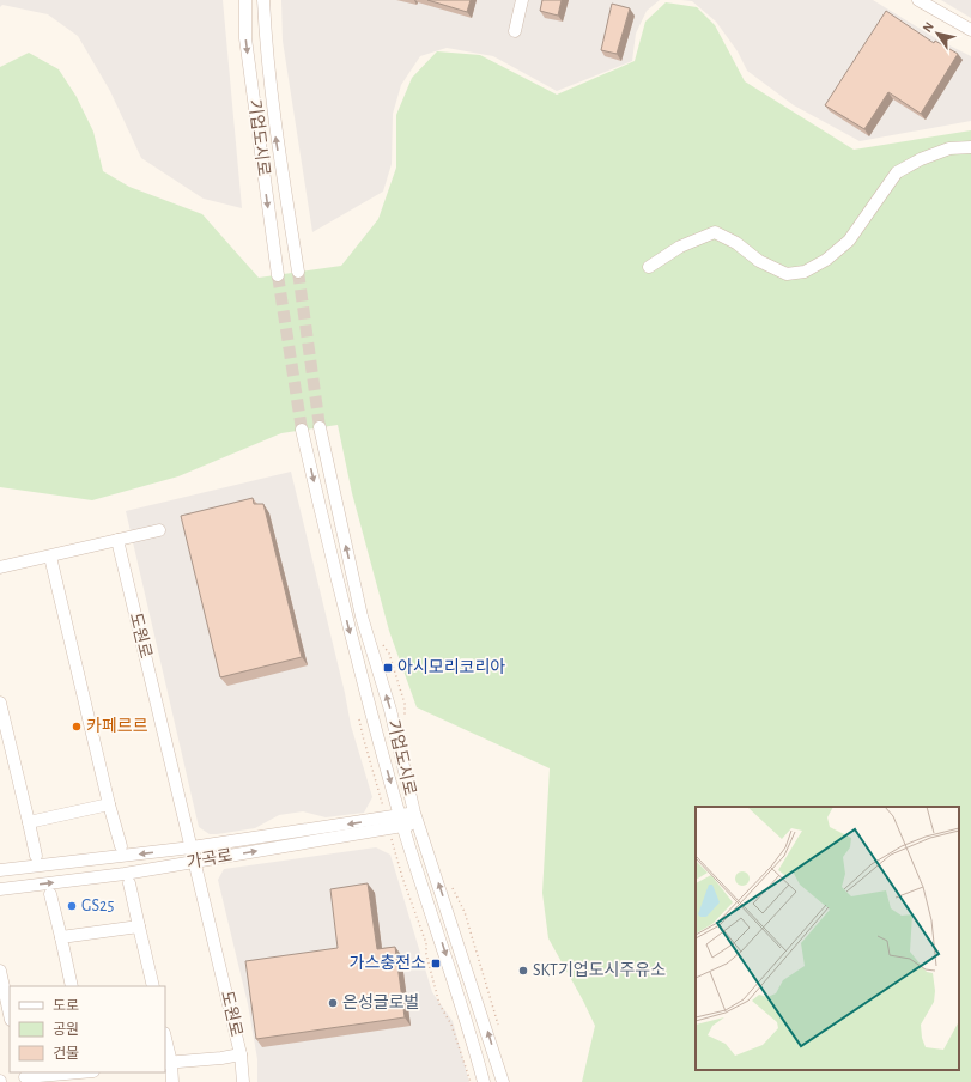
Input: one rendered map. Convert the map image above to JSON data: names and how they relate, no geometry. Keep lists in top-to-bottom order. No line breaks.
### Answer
{"streets":{"street":["기업도시로","도원로","가곡로"]},"crossings":[["기업도시로","가곡로"],["도원로","가곡로"]],"places":{"transit":["아시모리코리아","가스충전소"],"other":["카페르르","GS25","SKT기업도시주유소","은성글로벌"]},"legend":["도로","공원","건물"],"north":"top left"}
